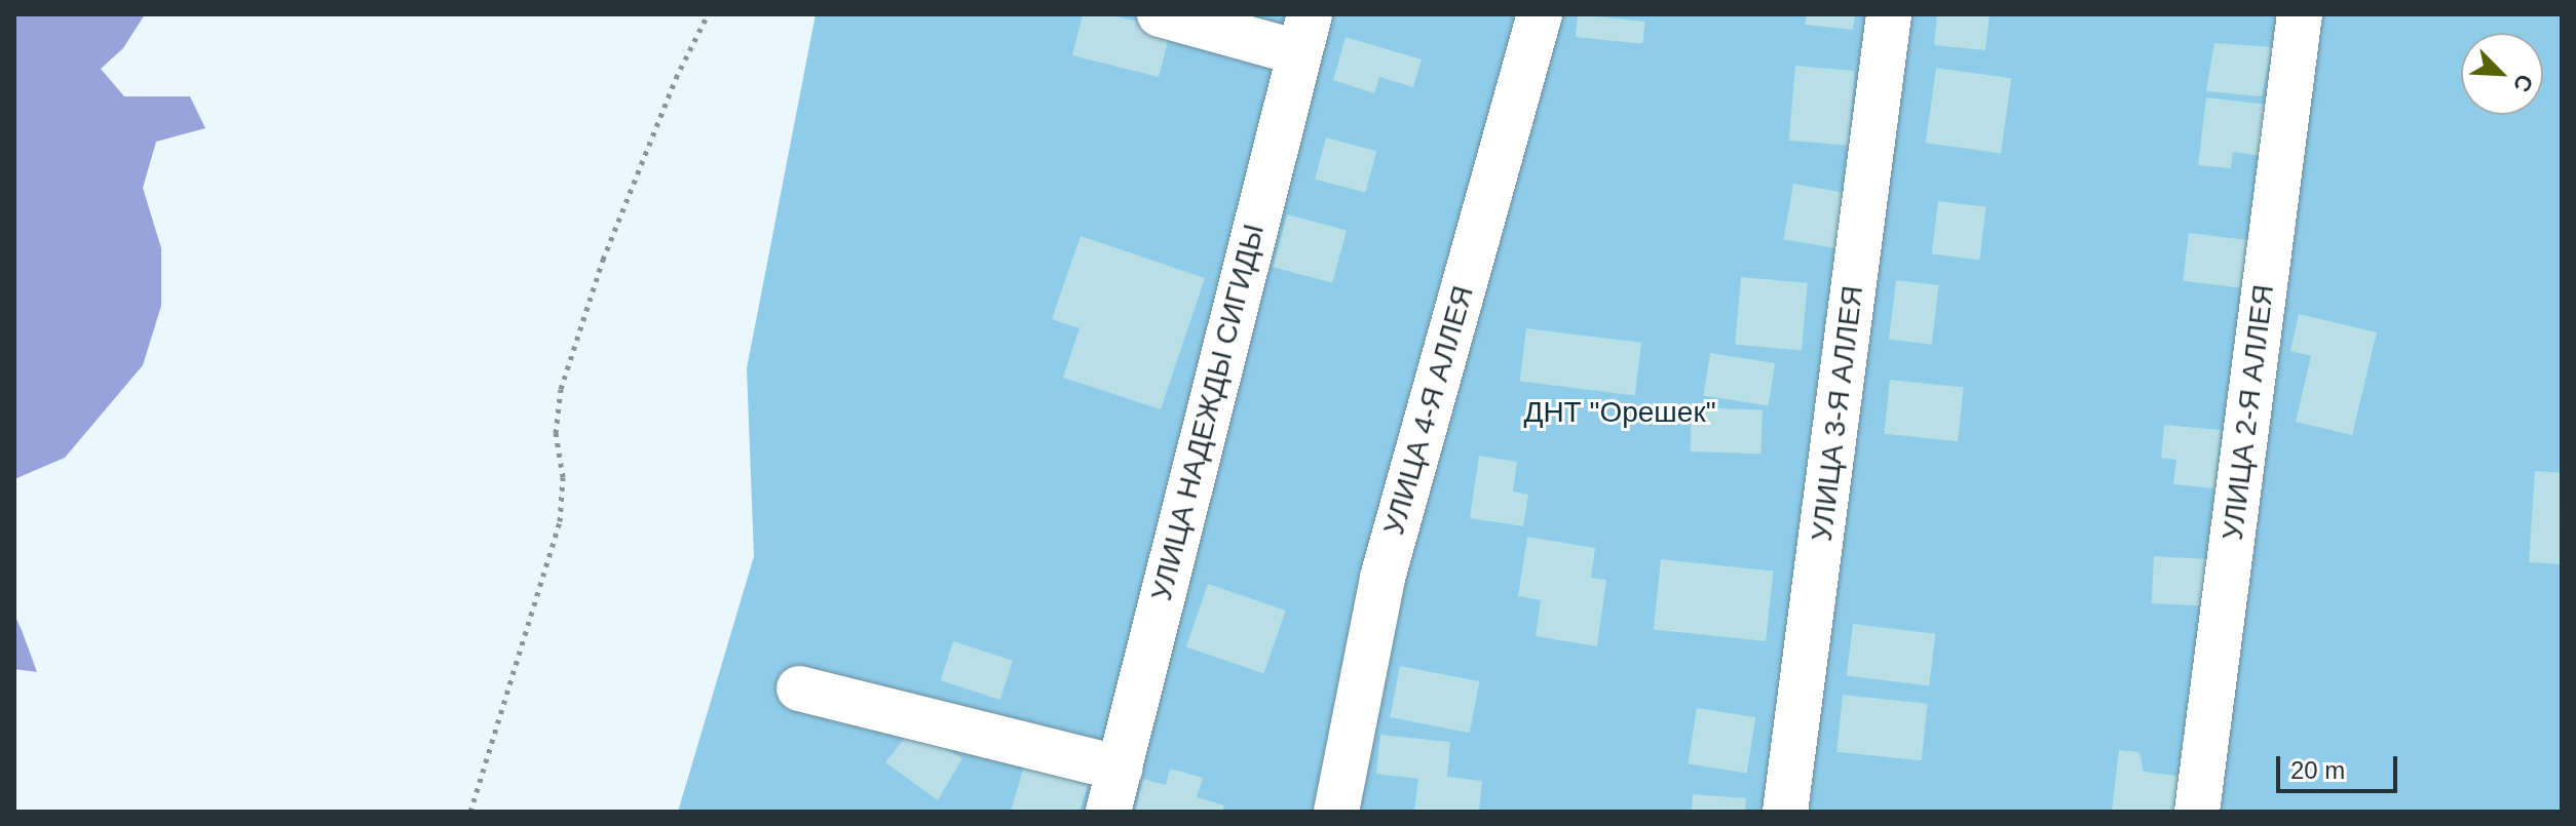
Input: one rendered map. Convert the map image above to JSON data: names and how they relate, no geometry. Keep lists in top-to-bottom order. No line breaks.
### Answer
{"streets":{"street":["УЛИЦА 4-Я АЛЛЕЯ","УЛИЦА НАДЕЖДЫ СИГИДЫ","УЛИЦА 2-Я АЛЛЕЯ","УЛИЦА 3-Я АЛЛЕЯ"]},"parks":["ДНТ \"Орешек\""],"scale_bar":"20 m","north":"bottom right"}
